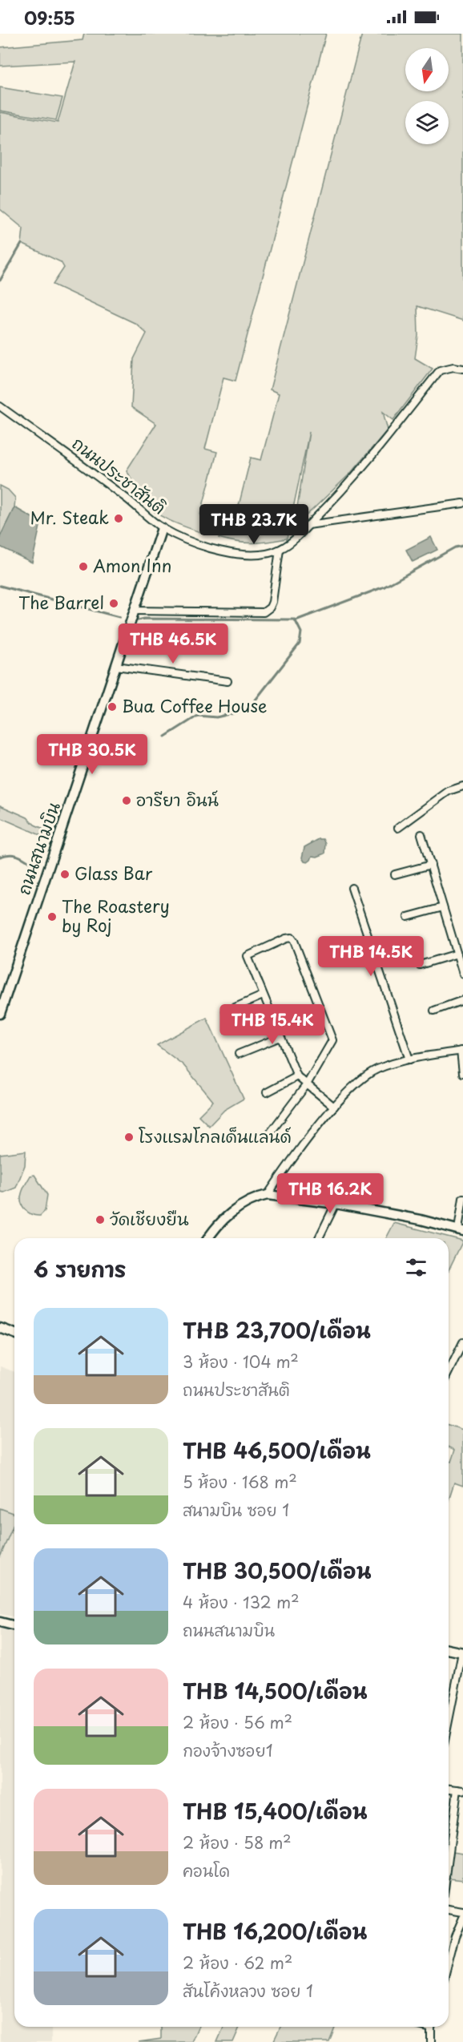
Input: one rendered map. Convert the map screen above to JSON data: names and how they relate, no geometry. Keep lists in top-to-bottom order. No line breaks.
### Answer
{"streets":{"street":["ถนนประชาสันติ","ถนนสนามบิน"]},"crossings":[["ถนนประชาสันติ","ถนนสนามบิน"]],"places":["Mr. Steak","Amon Inn","The Barrel","Bua Coffee House","อารียา อินน์","Glass Bar","The Roastery by Roj","โรงแรมโกลเด็นแลนด์","วัดเชียงยืน"],"north":"bottom","page":{"status":"09:55","price":["THB 23.7K","THB 46.5K","THB 30.5K","THB 14.5K","THB 15.4K","THB 16.2K"],"heading":"6 รายการ","list":[{"name":"THB 23,700/เดือน","note":"3 ห้อง · 104 m² · ถนนประชาสันติ"},{"name":"THB 46,500/เดือน","note":"5 ห้อง · 168 m² · สนามบิน ซอย 1"},{"name":"THB 30,500/เดือน","note":"4 ห้อง · 132 m² · ถนนสนามบิน"},{"name":"THB 14,500/เดือน","note":"2 ห้อง · 56 m² · กองจ้างซอย1"},{"name":"THB 15,400/เดือน","note":"2 ห้อง · 58 m² · คอนโด"},{"name":"THB 16,200/เดือน","note":"2 ห้อง · 62 m² · สันโค้งหลวง ซอย 1"}]}}
